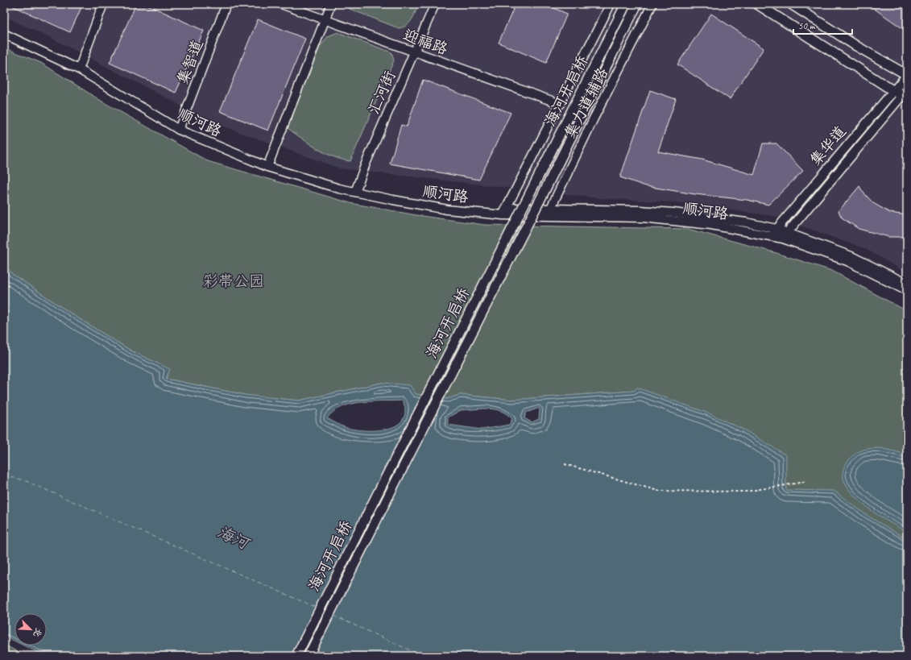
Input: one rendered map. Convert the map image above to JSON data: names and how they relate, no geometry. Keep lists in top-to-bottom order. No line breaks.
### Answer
{"streets":{"main road":["海河开启桥"],"street":["迎福路","集智道","汇河街","集力道辅路","顺河路","集华道"]},"crossings":[["迎福路","汇河街"],["迎福路","集力道辅路"],["集智道","顺河路"],["汇河街","顺河路"],["集力道辅路","顺河路"],["顺河路","集华道"]],"water":["海河"],"parks":["彩带公园"],"scale_bar":"50 m","north":"bottom right"}
